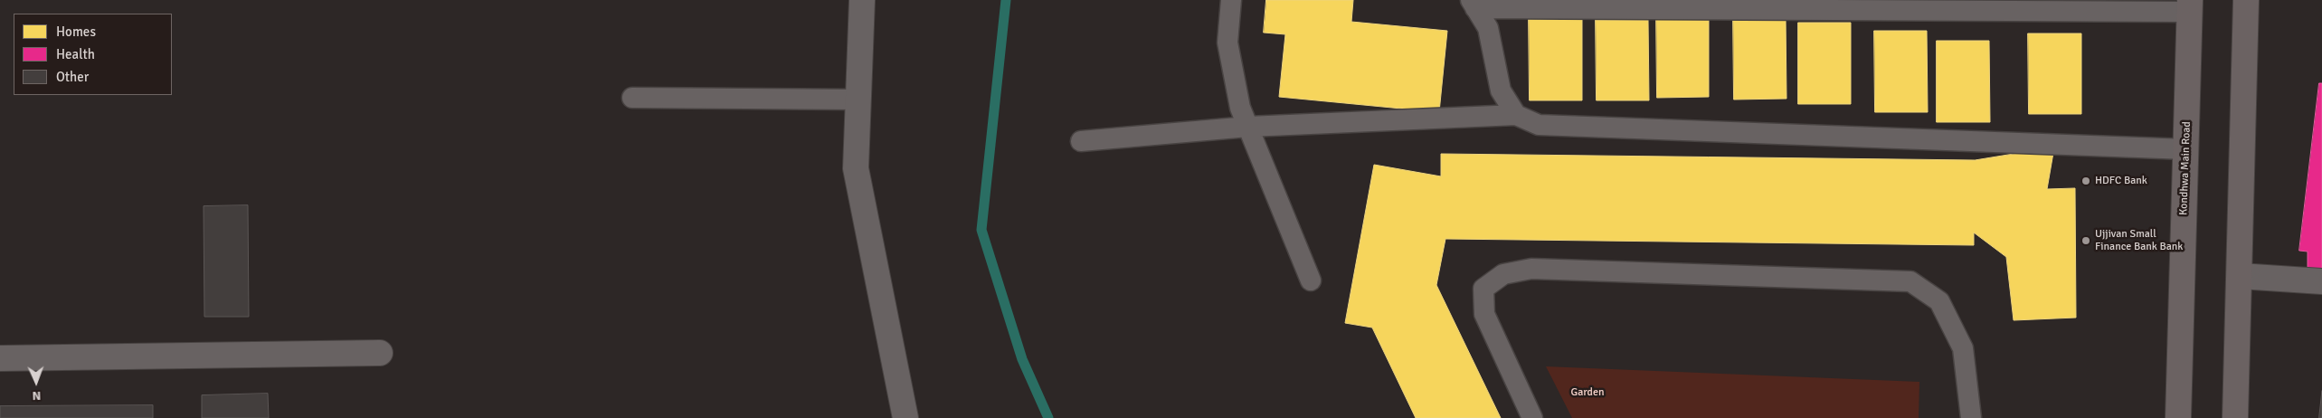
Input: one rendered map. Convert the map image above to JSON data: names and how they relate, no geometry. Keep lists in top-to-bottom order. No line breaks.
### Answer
{"streets":{"main road":["Kondhwa Main Road"]},"parks":["Garden"],"places":["HDFC Bank","Ujjivan Small Finance Bank Bank"],"legend":["Homes","Health","Other"],"north":"bottom"}
